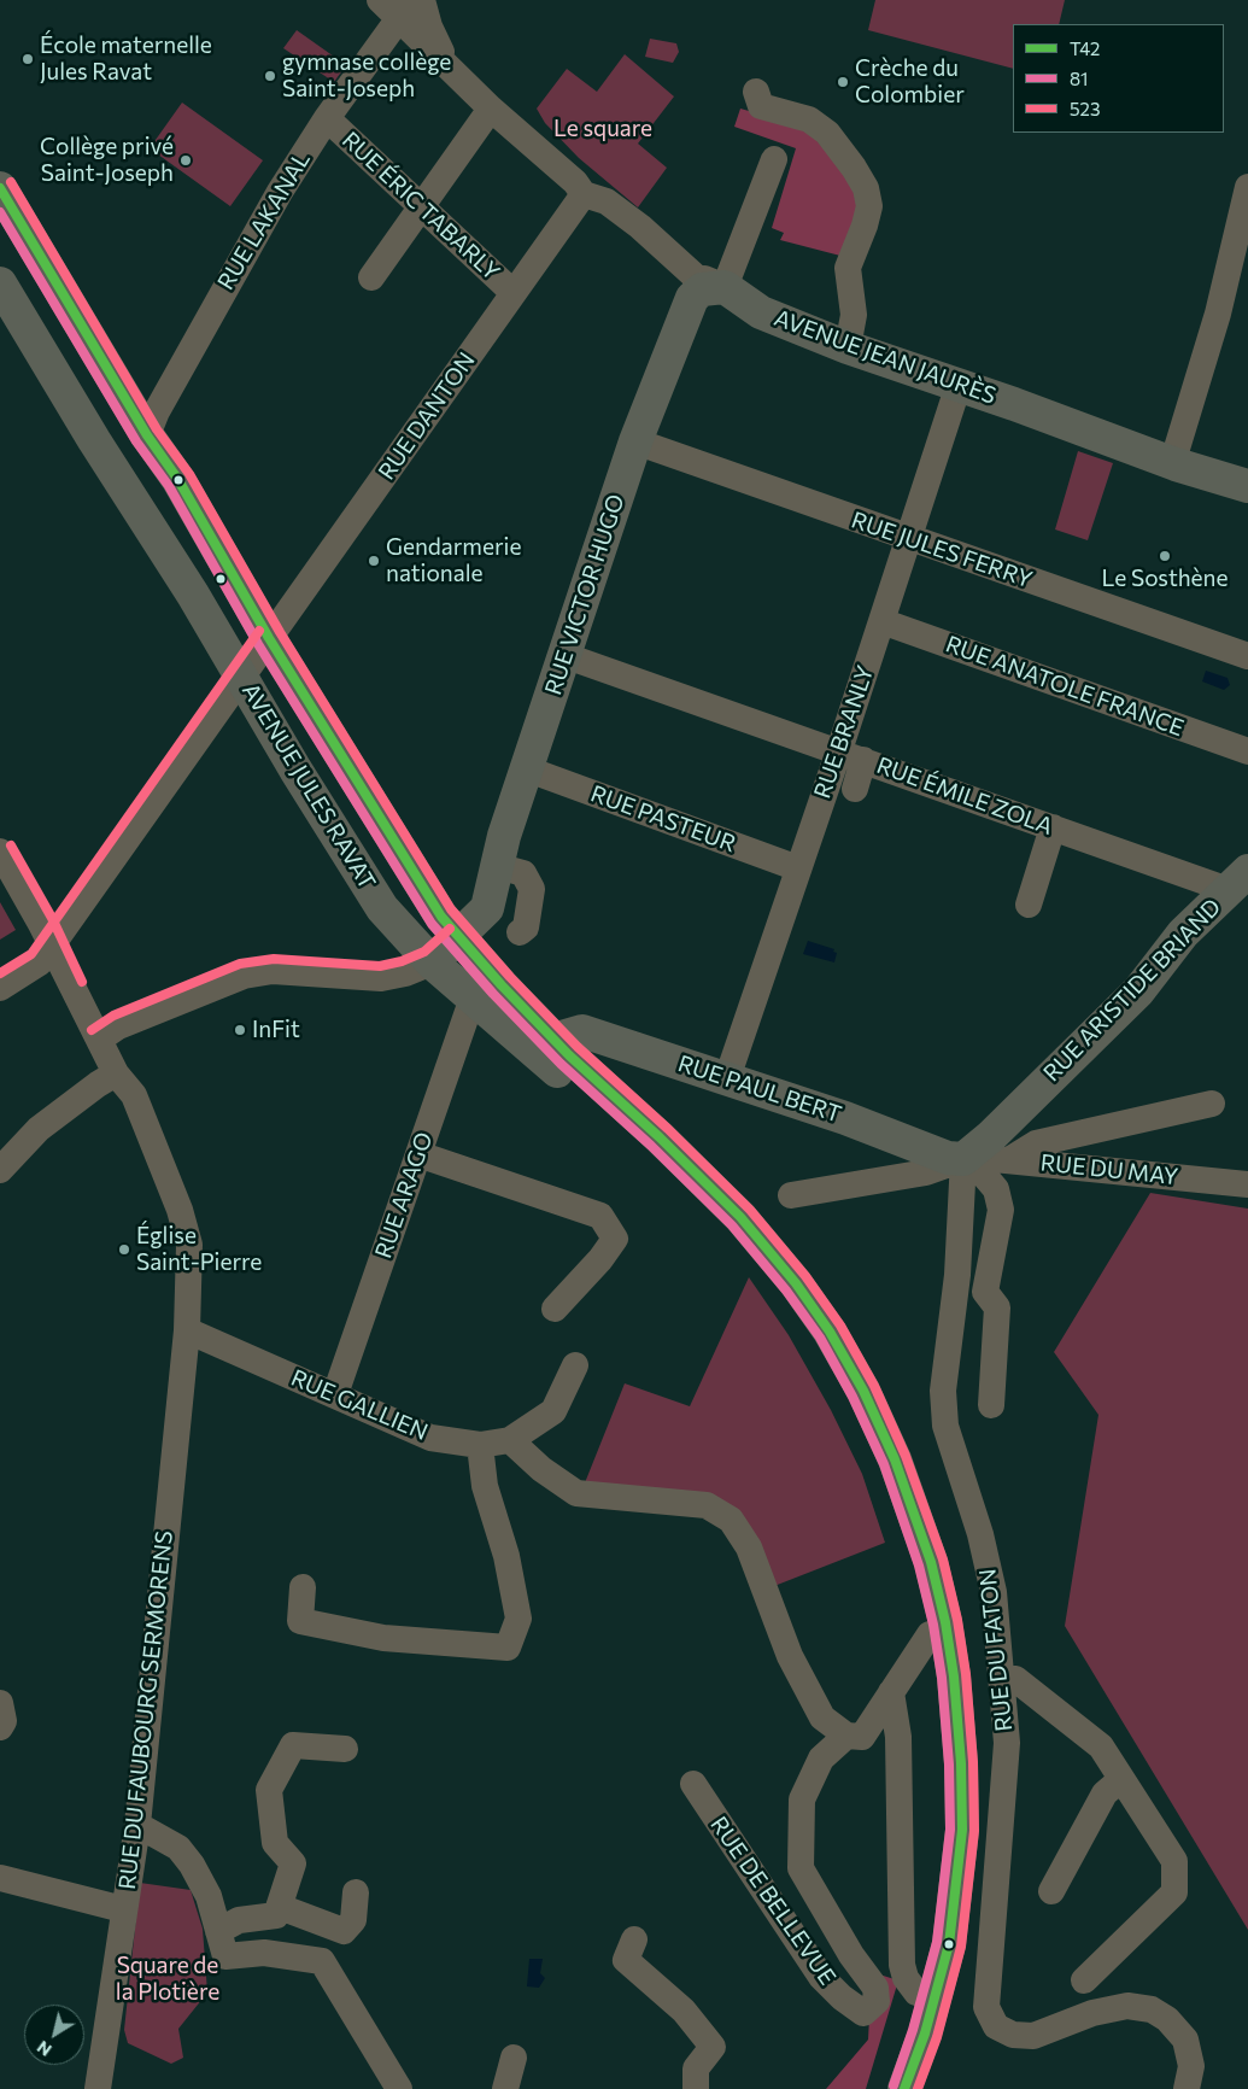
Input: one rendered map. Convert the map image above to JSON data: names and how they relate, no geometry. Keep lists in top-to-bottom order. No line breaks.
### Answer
{"streets":{"main road":["AVENUE JEAN JAURÈS","RUE VICTOR HUGO","AVENUE JULES RAVAT","RUE ARISTIDE BRIAND","RUE PAUL BERT"],"street":["RUE ÉRIC TABARLY","RUE LAKANAL","RUE DANTON","RUE JULES FERRY","RUE ANATOLE FRANCE","RUE BRANLY","RUE ÉMILE ZOLA","RUE PASTEUR","RUE DU MAY","RUE ARAGO","RUE GALLIEN","RUE DU FATON","RUE DU FAUBOURG SERMORENS","RUE DE BELLEVUE"]},"crossings":[["RUE ÉRIC TABARLY","RUE LAKANAL"],["RUE ÉRIC TABARLY","RUE DANTON"],["RUE LAKANAL","AVENUE JEAN JAURÈS"],["RUE LAKANAL","AVENUE JULES RAVAT"],["AVENUE JEAN JAURÈS","RUE DANTON"],["AVENUE JEAN JAURÈS","RUE VICTOR HUGO"],["AVENUE JEAN JAURÈS","RUE BRANLY"],["RUE DANTON","AVENUE JULES RAVAT"],["RUE DANTON","RUE DU FAUBOURG SERMORENS"],["RUE JULES FERRY","RUE VICTOR HUGO"],["RUE JULES FERRY","RUE BRANLY"],["RUE VICTOR HUGO","AVENUE JULES RAVAT"],["RUE VICTOR HUGO","RUE ÉMILE ZOLA"],["RUE VICTOR HUGO","RUE PASTEUR"],["RUE VICTOR HUGO","RUE ARAGO"],["RUE ANATOLE FRANCE","RUE BRANLY"],["RUE BRANLY","RUE ÉMILE ZOLA"],["RUE BRANLY","RUE PASTEUR"],["RUE BRANLY","RUE PAUL BERT"],["AVENUE JULES RAVAT","RUE ARAGO"],["RUE ÉMILE ZOLA","RUE ARISTIDE BRIAND"],["RUE ARISTIDE BRIAND","RUE PAUL BERT"],["RUE ARISTIDE BRIAND","RUE DU MAY"],["RUE ARISTIDE BRIAND","RUE DU FATON"],["RUE PAUL BERT","RUE DU MAY"],["RUE PAUL BERT","RUE DU FATON"],["RUE DU MAY","RUE DU FATON"],["RUE ARAGO","RUE GALLIEN"],["RUE GALLIEN","RUE DU FAUBOURG SERMORENS"]],"parks":["Le square","Square de la Plotière"],"places":["École maternelle Jules Ravat","gymnase collège Saint-Joseph","Crèche du Colombier","Collège privé Saint-Joseph","Le Sosthène","Gendarmerie nationale","InFit","Église Saint-Pierre"],"lines":["transit line 523","transit line T42","transit line 81"],"legend":["T42","81","523"],"north":"bottom left"}
